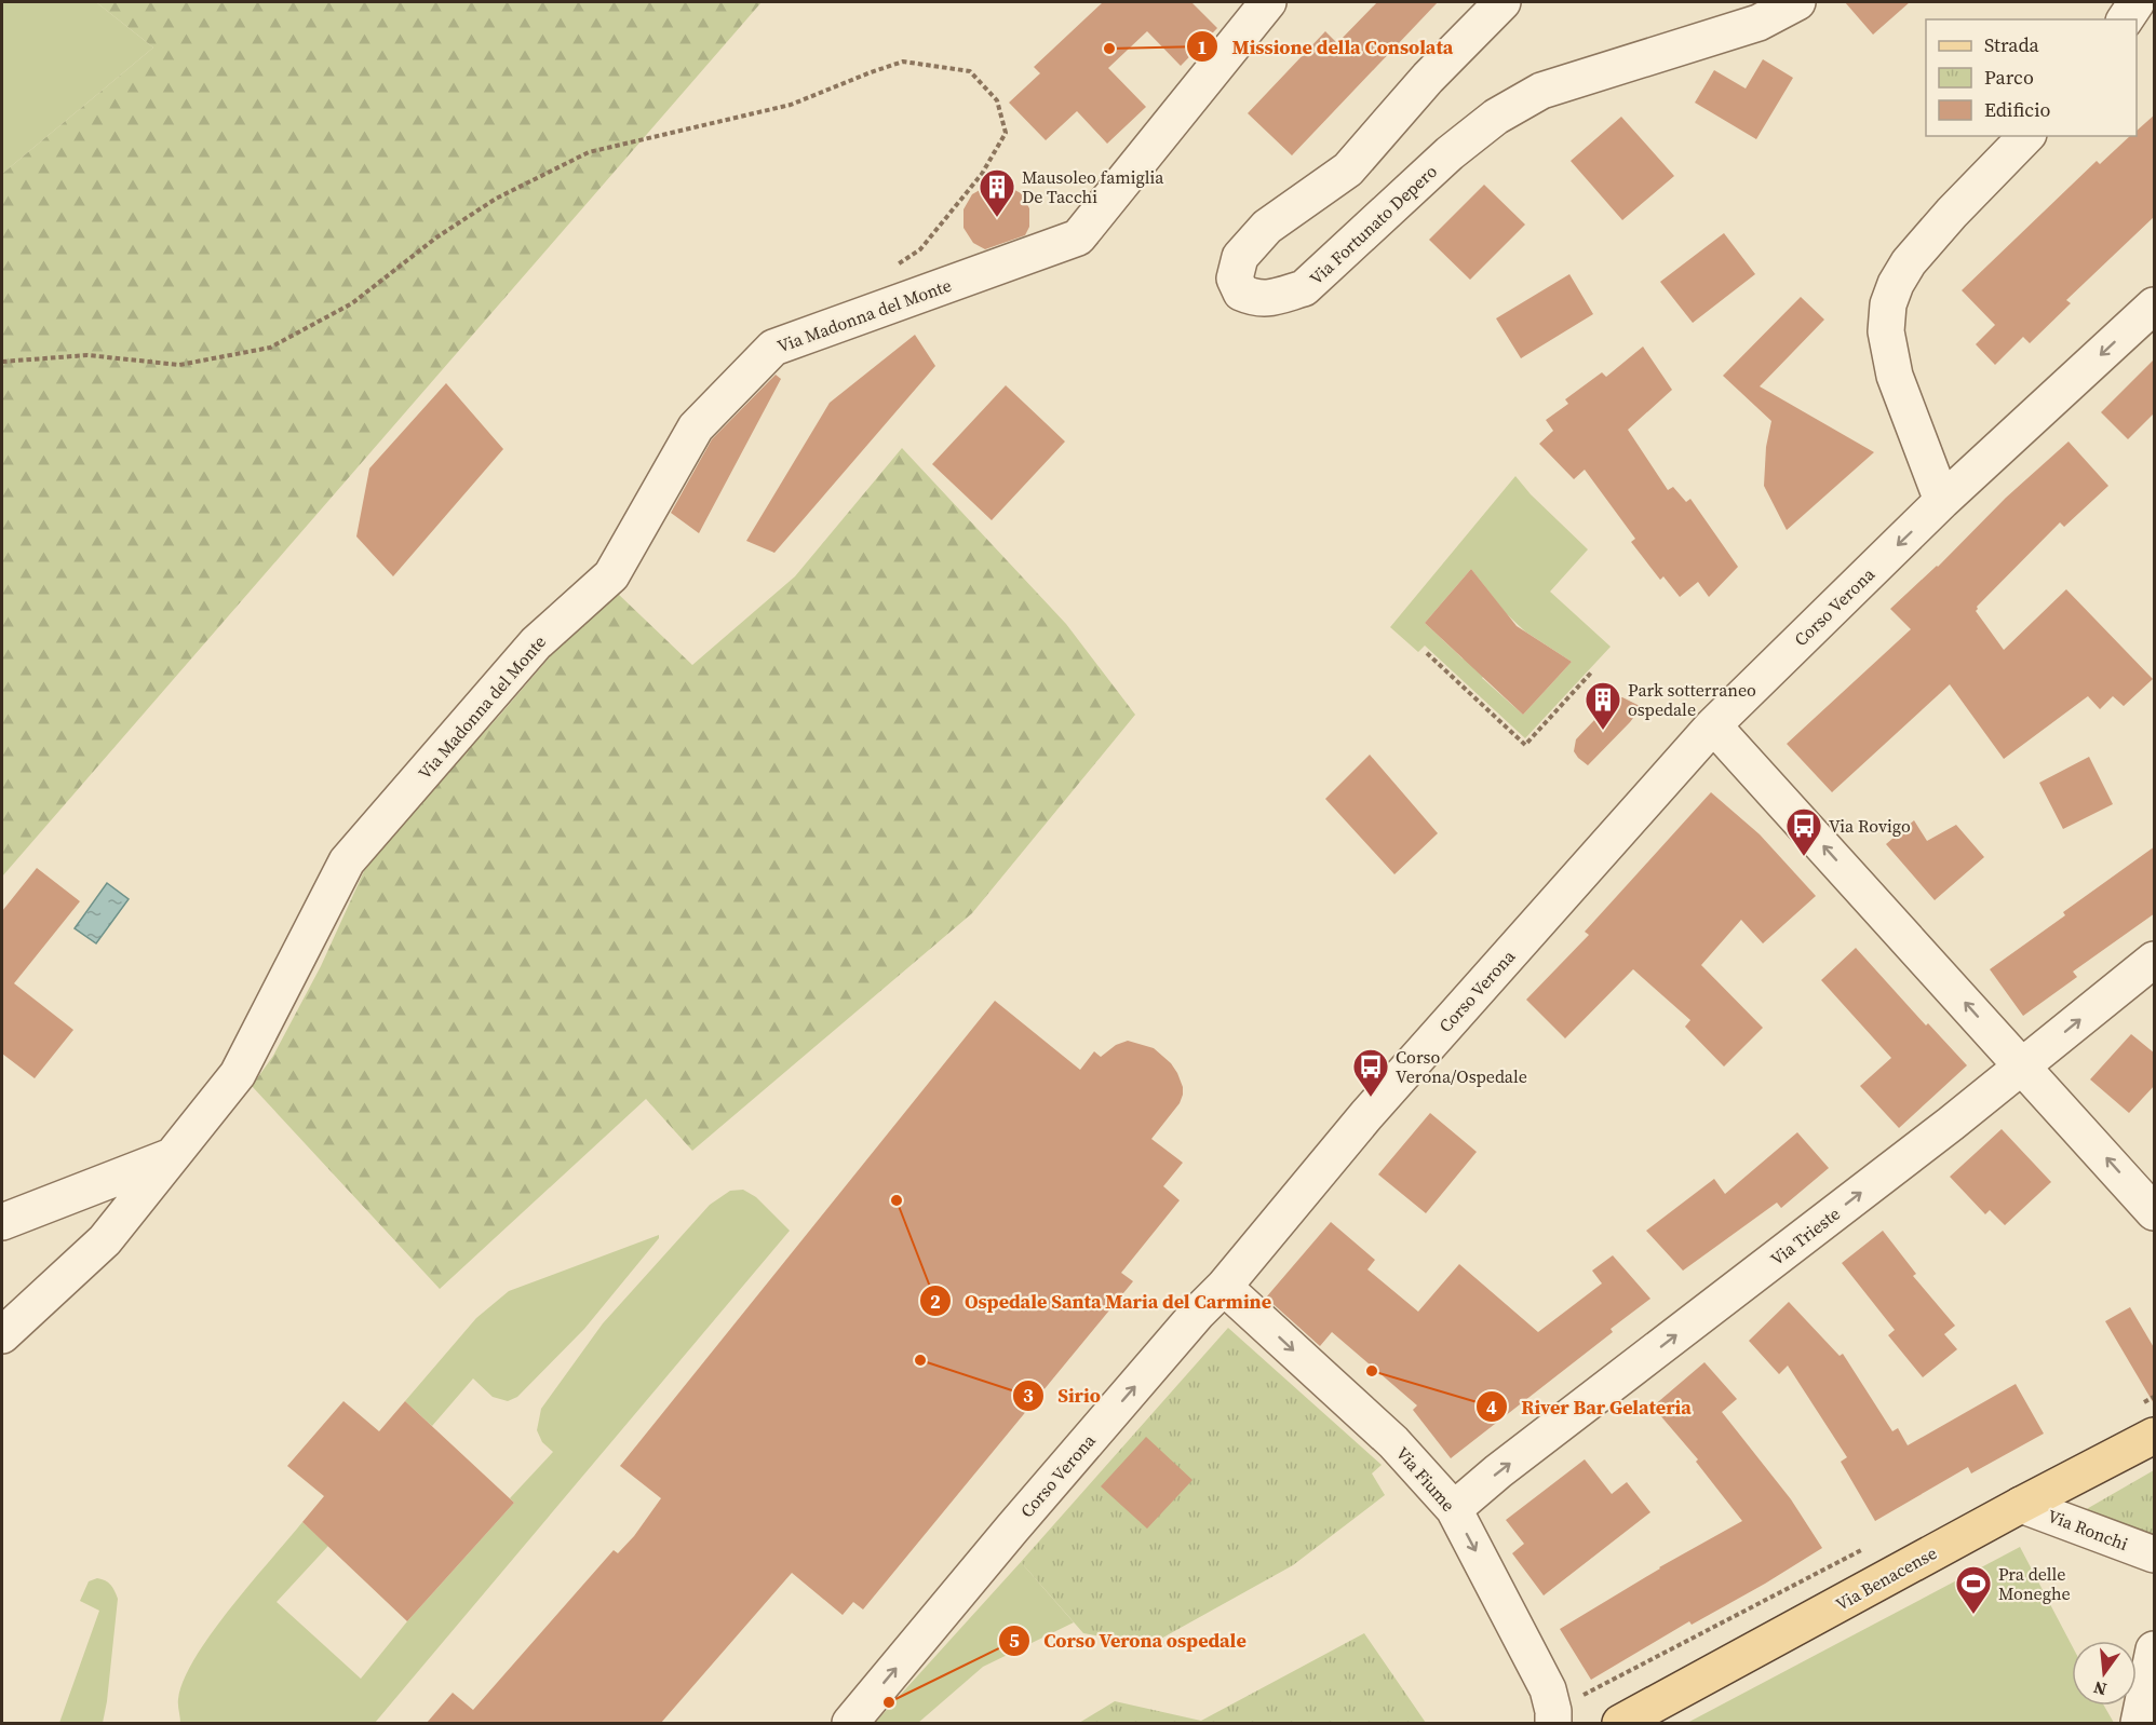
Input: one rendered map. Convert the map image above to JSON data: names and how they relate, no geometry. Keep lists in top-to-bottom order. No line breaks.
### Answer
{"streets":{"main road":["Via Benacense"],"street":["Via Fortunato Depero","Via Madonna del Monte","Corso Verona","Via Trieste","Via Fiume","Via Ronchi"]},"crossings":[["Corso Verona","Via Fiume"],["Via Trieste","Via Fiume"],["Via Ronchi","Via Benacense"]],"one_way":["Via Trieste","Via Fiume"],"places":{"other":["Missione della Consolata","Ospedale Santa Maria del Carmine","Sirio","River Bar Gelateria","Corso Verona ospedale"],"building":["Mausoleo famiglia De Tacchi","Park sotterraneo ospedale"],"bus stop":["Via Rovigo","Corso Verona/Ospedale"],"sports":["Pra delle Moneghe"]},"legend":["Strada","Parco","Edificio"],"north":"bottom"}
